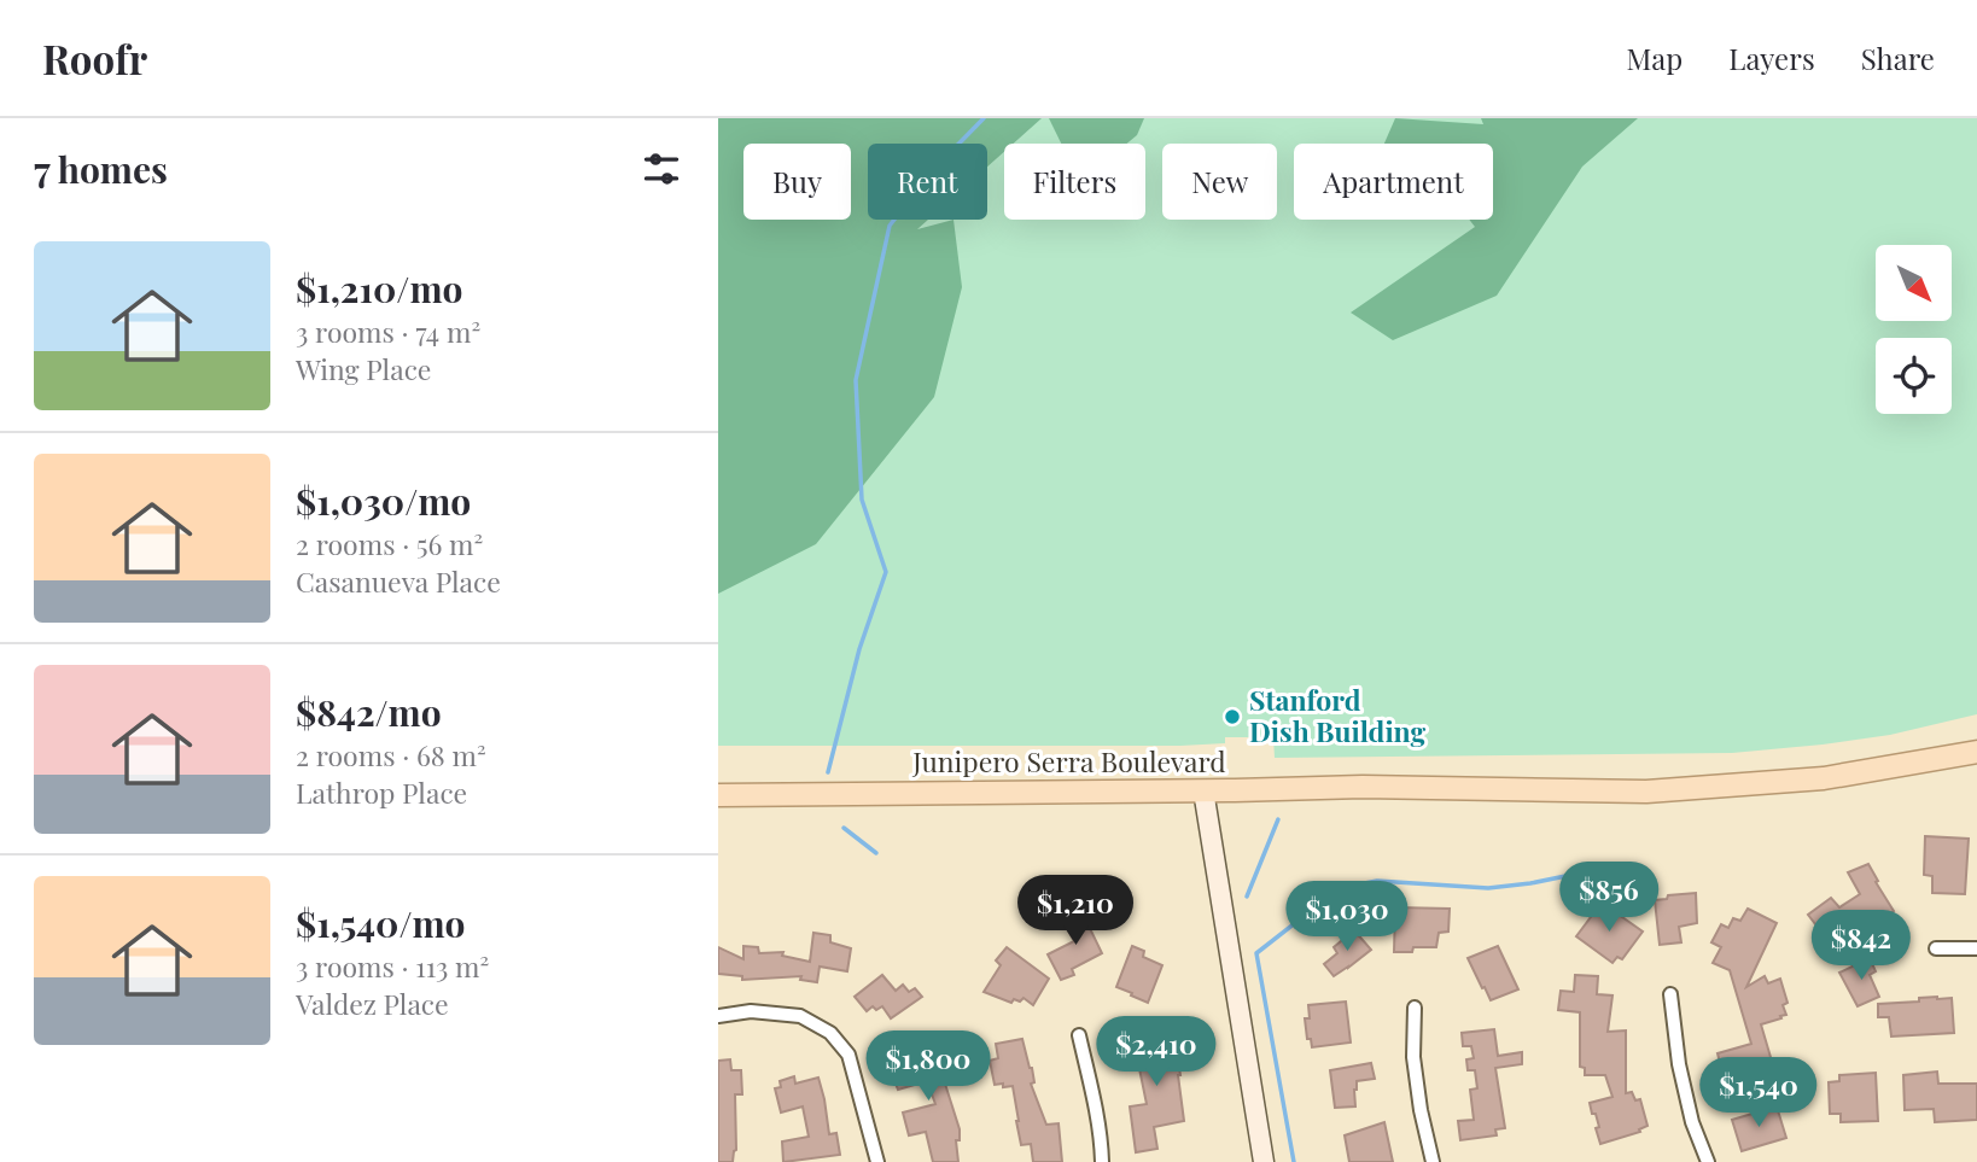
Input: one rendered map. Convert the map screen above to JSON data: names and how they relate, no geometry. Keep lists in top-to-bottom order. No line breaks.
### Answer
{"streets":{"main road":["Junipero Serra Boulevard"]},"places":["Stanford Dish Building"],"north":"bottom right","page":{"header":"Roofr","nav":["Map","Layers","Share"],"heading":"7 homes","chip":["Buy","Rent","Filters","New","Apartment"],"list":[{"name":"$1,210/mo","note":"3 rooms · 74 m² · Wing Place"},{"name":"$1,030/mo","note":"2 rooms · 56 m² · Casanueva Place"},{"name":"$842/mo","note":"2 rooms · 68 m² · Lathrop Place"},{"name":"$1,540/mo","note":"3 rooms · 113 m² · Valdez Place"}],"price":["$856","$1,210","$1,030","$842","$2,410","$1,800","$1,540"]}}
